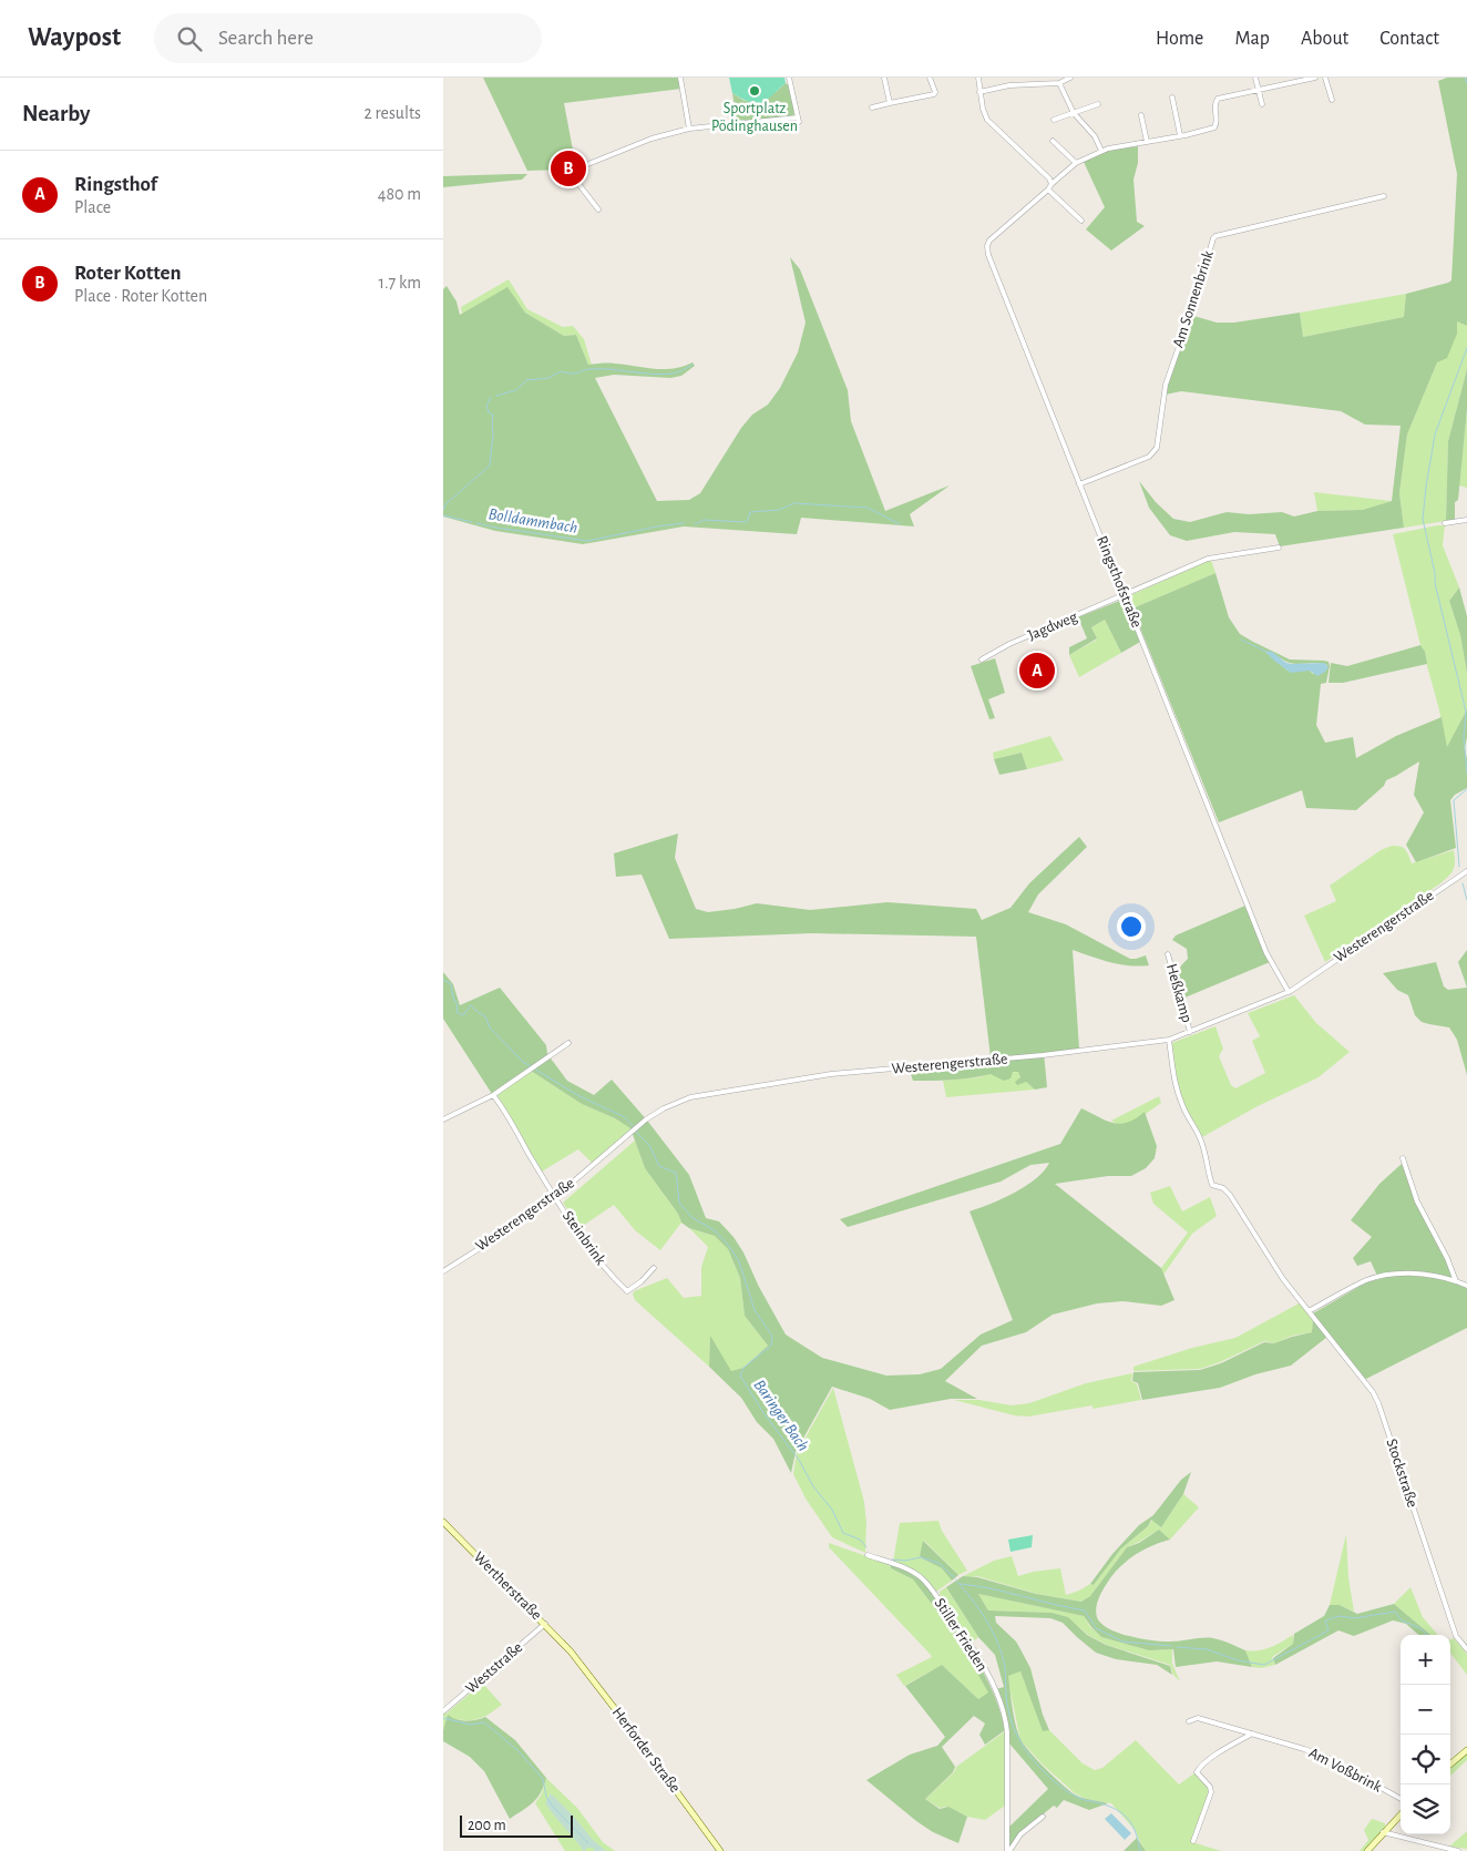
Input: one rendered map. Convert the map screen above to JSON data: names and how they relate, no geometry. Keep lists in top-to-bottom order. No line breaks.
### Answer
{"streets":{"main road":["Wertherstraße","Herforder Straße"],"street":["Am Sonnenbrink","Ringsthofstraße","Jagdweg","Westerengerstraße","Heßkamp","Steinbrink","Stockstraße","Stiller Frieden","Weststraße","Am Voßbrink"]},"crossings":[["Am Sonnenbrink","Ringsthofstraße"],["Ringsthofstraße","Jagdweg"],["Ringsthofstraße","Westerengerstraße"],["Westerengerstraße","Heßkamp"],["Westerengerstraße","Steinbrink"],["Westerengerstraße","Stockstraße"],["Wertherstraße","Weststraße"],["Wertherstraße","Herforder Straße"]],"water":["Bolldammbach","Baringer Bach"],"places":["Sportplatz Pödinghausen"],"scale_bar":"200 m","page":{"header":"Waypost","search":"Search here","nav":["Home","Map","About","Contact"],"heading":["Nearby","2 results"],"pins":["B","A"],"list":[{"mark":"A","name":"Ringsthof","note":"Place","value":"480 m"},{"mark":"B","name":"Roter Kotten","note":"Place · Roter Kotten","value":"1.7 km"}],"map_buttons":["+","−"],"scale":"200 m"}}
